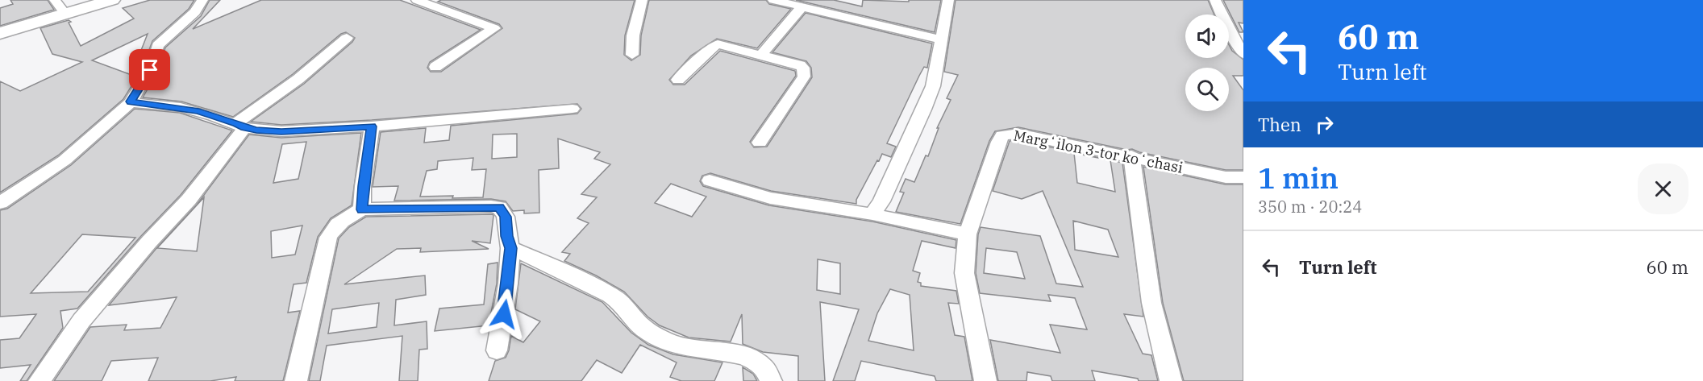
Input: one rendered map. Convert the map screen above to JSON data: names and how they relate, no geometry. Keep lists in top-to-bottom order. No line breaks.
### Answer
{"streets":{"street":["Margʻilon 3-tor koʻchasi"]},"page":{"turn":["60 m","Turn left"],"then":"Then","heading":["1 min","350 m · 20:24"],"list":[{"name":"Turn left","value":"60 m"}]}}
